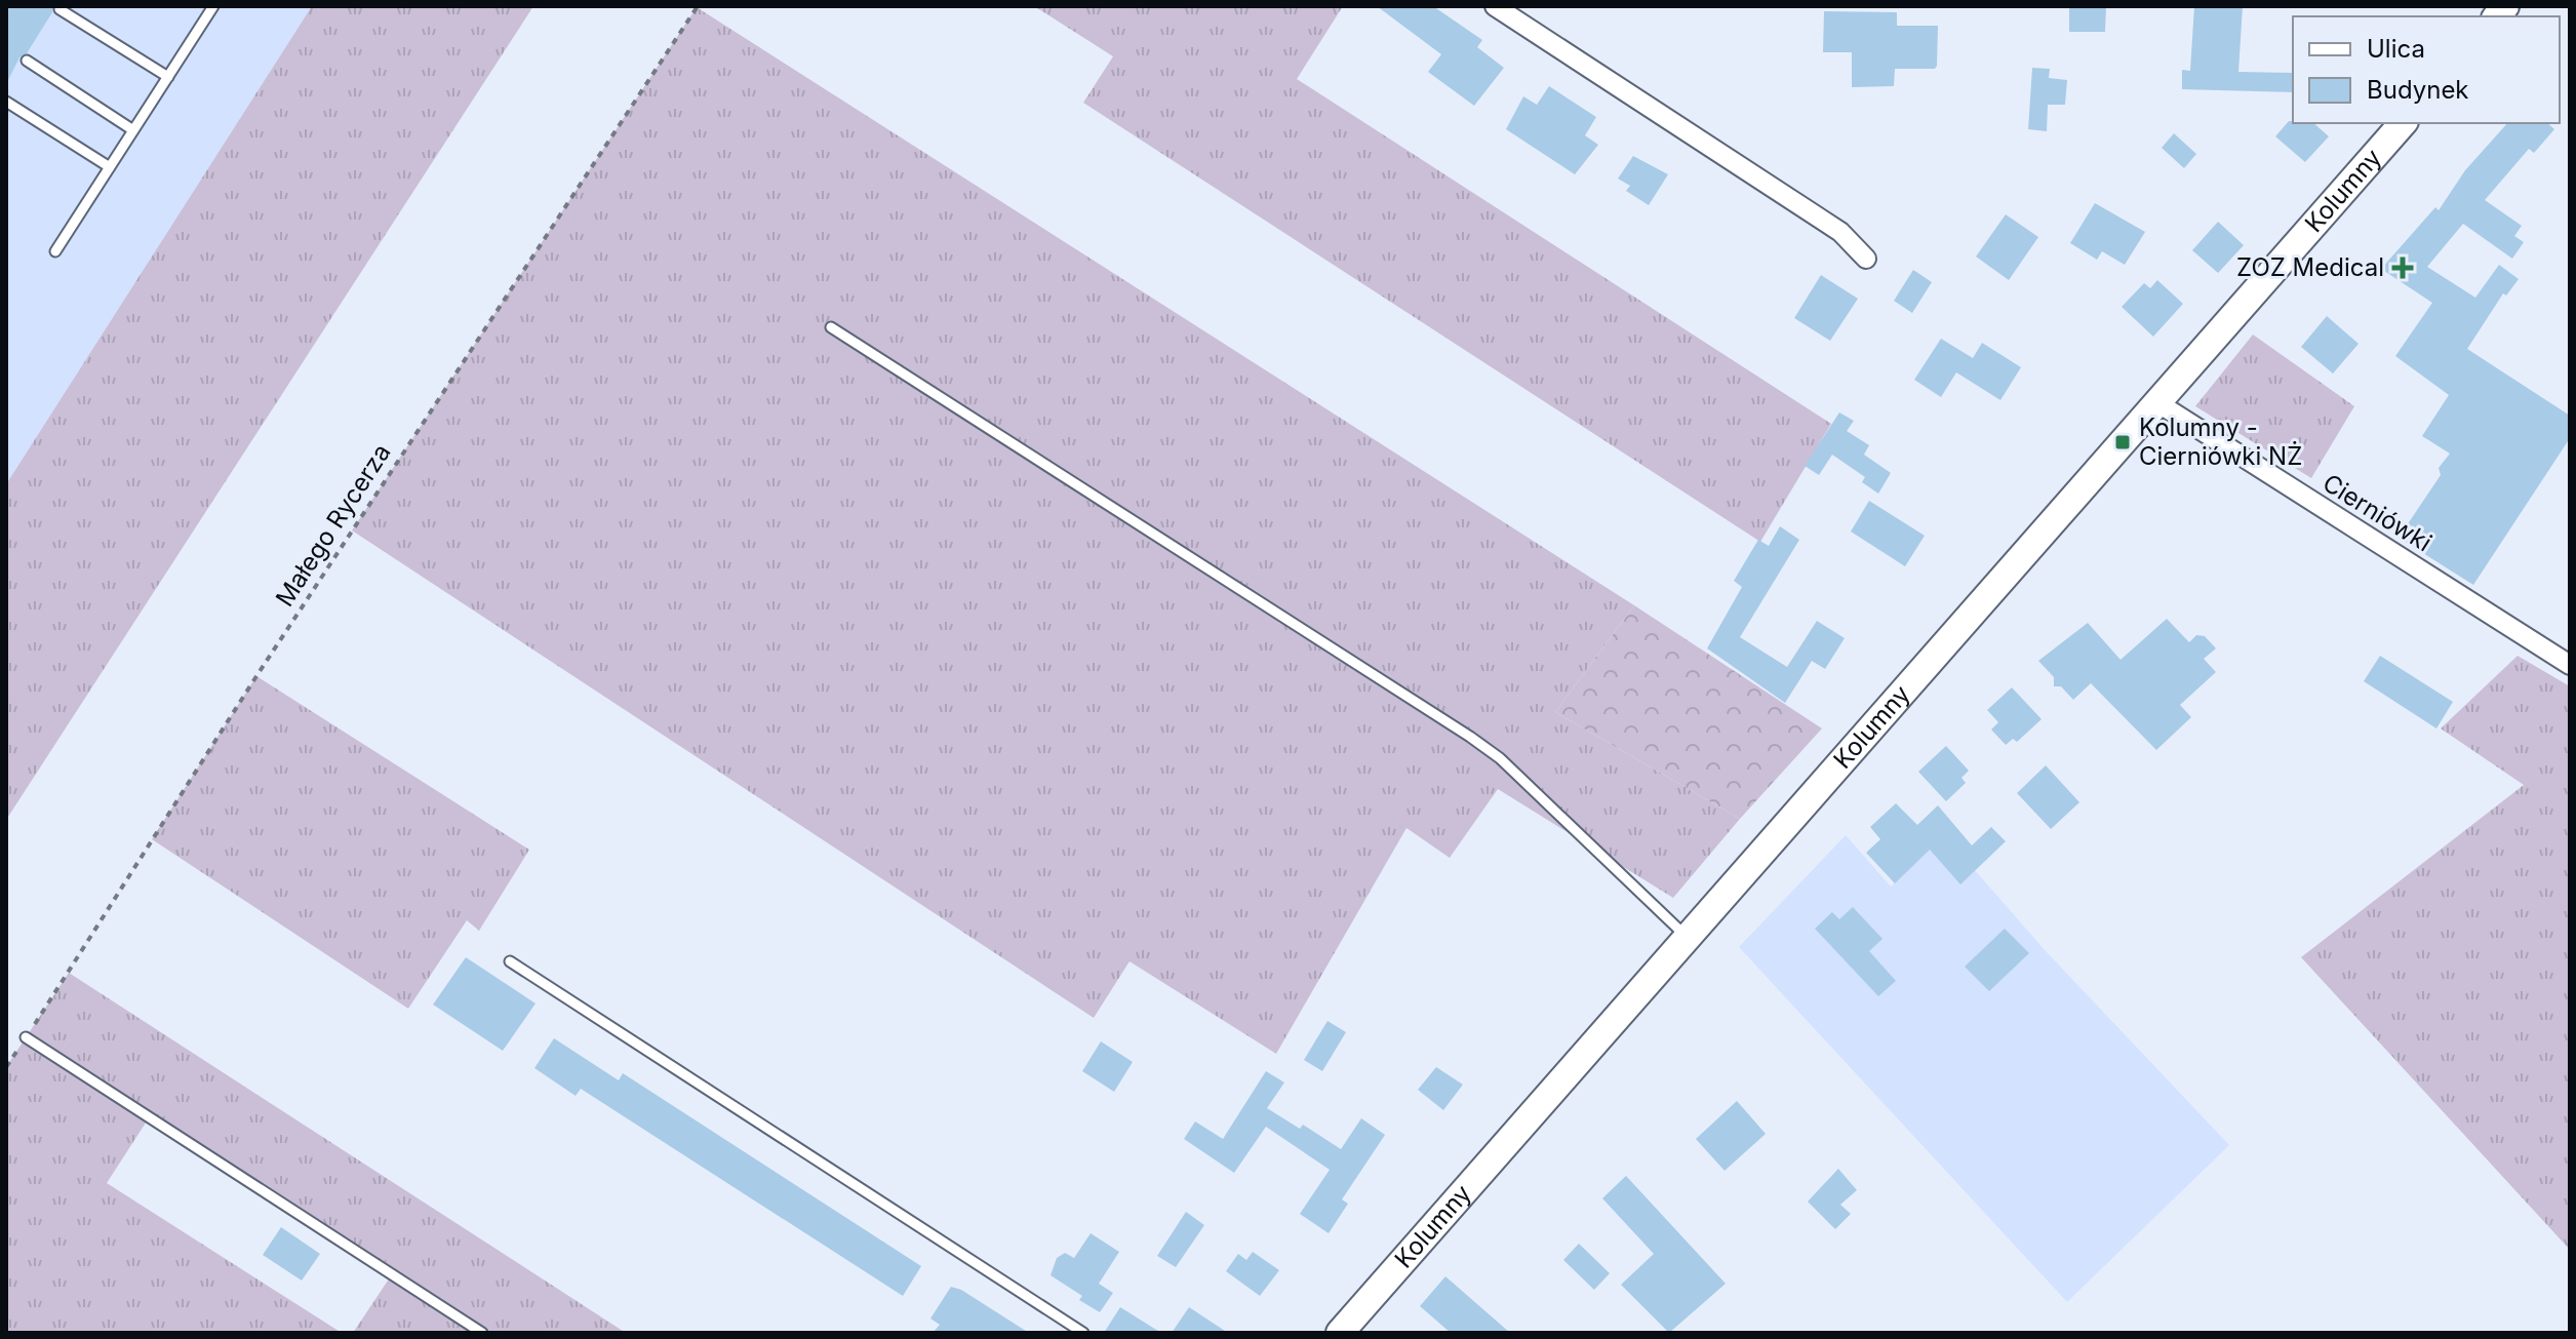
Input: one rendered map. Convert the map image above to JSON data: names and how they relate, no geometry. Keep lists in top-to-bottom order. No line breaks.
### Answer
{"streets":{"street":["Kolumny","Cierniówki"],"path":["Małego Rycerza"]},"crossings":[["Kolumny","Cierniówki"]],"places":{"health":["ZOZ Medical"],"transit":["Kolumny - Cierniówki NŻ"]},"legend":["Ulica","Budynek"]}
